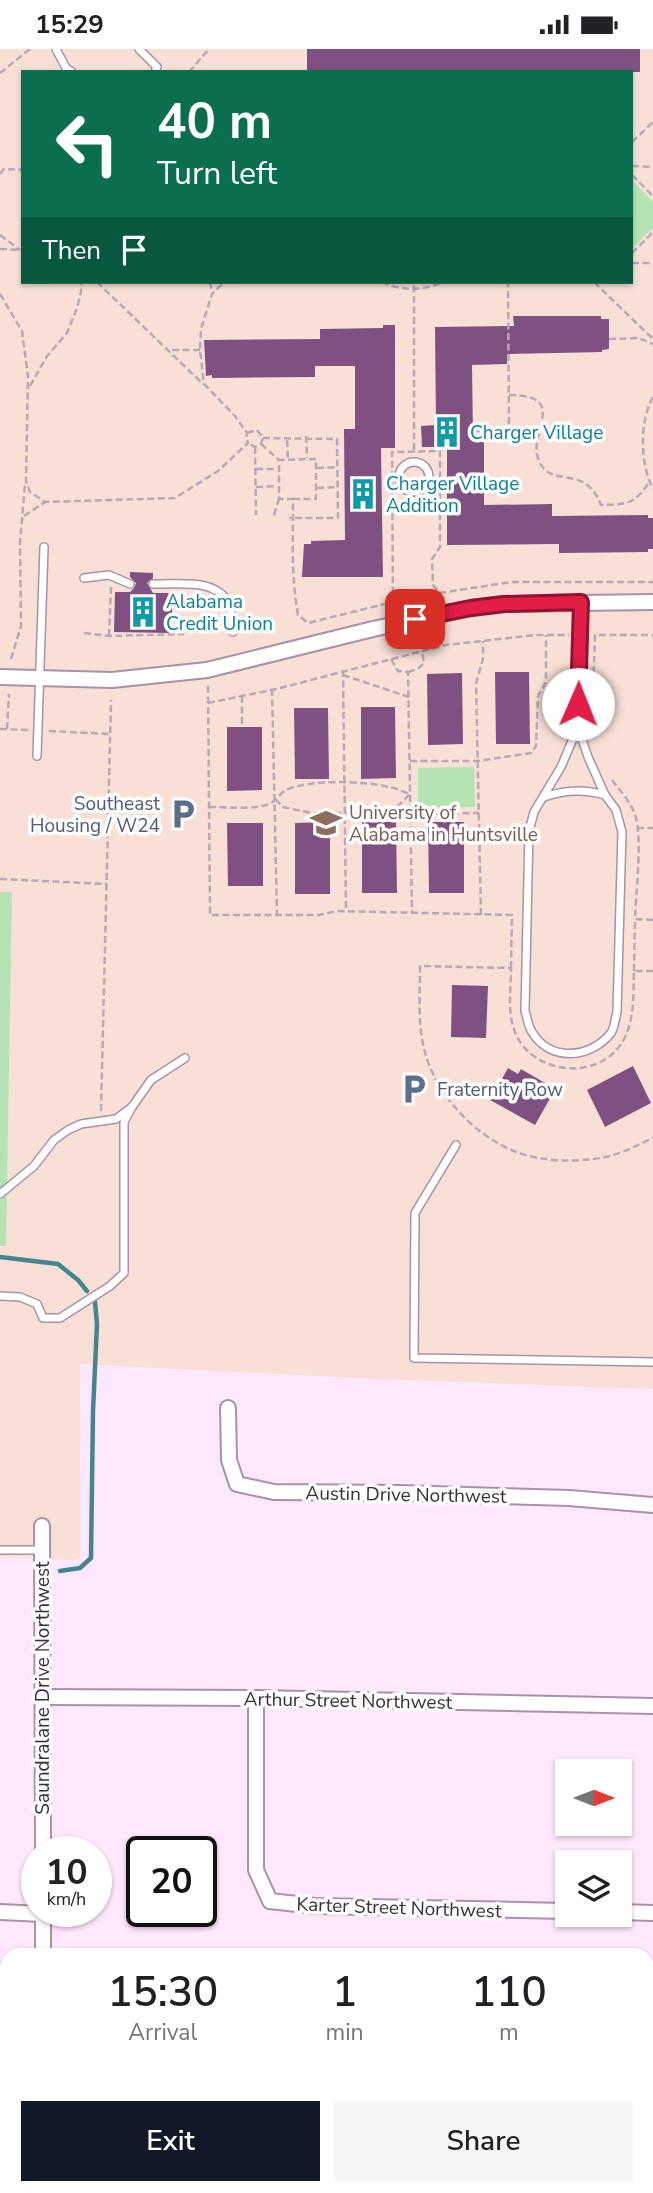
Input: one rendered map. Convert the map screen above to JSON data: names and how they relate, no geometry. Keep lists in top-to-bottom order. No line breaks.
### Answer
{"streets":{"street":["Austin Drive Northwest","Saundralane Drive Northwest","Arthur Street Northwest","Karter Street Northwest"]},"crossings":[["Saundralane Drive Northwest","Arthur Street Northwest"],["Arthur Street Northwest","Karter Street Northwest"]],"places":{"building":["Charger Village","Charger Village Addition","Alabama Credit Union"],"parking":["Southeast Housing / W24","Fraternity Row"],"school or university":["University of Alabama in Huntsville"]},"north":"right","page":{"status":"15:29","turn":["40 m","Turn left"],"then":"Then","speed":"10 km/h","limit":"20","eta":["15:30","Arrival","1","min","110","m"],"buttons":["Exit","Share"]}}
